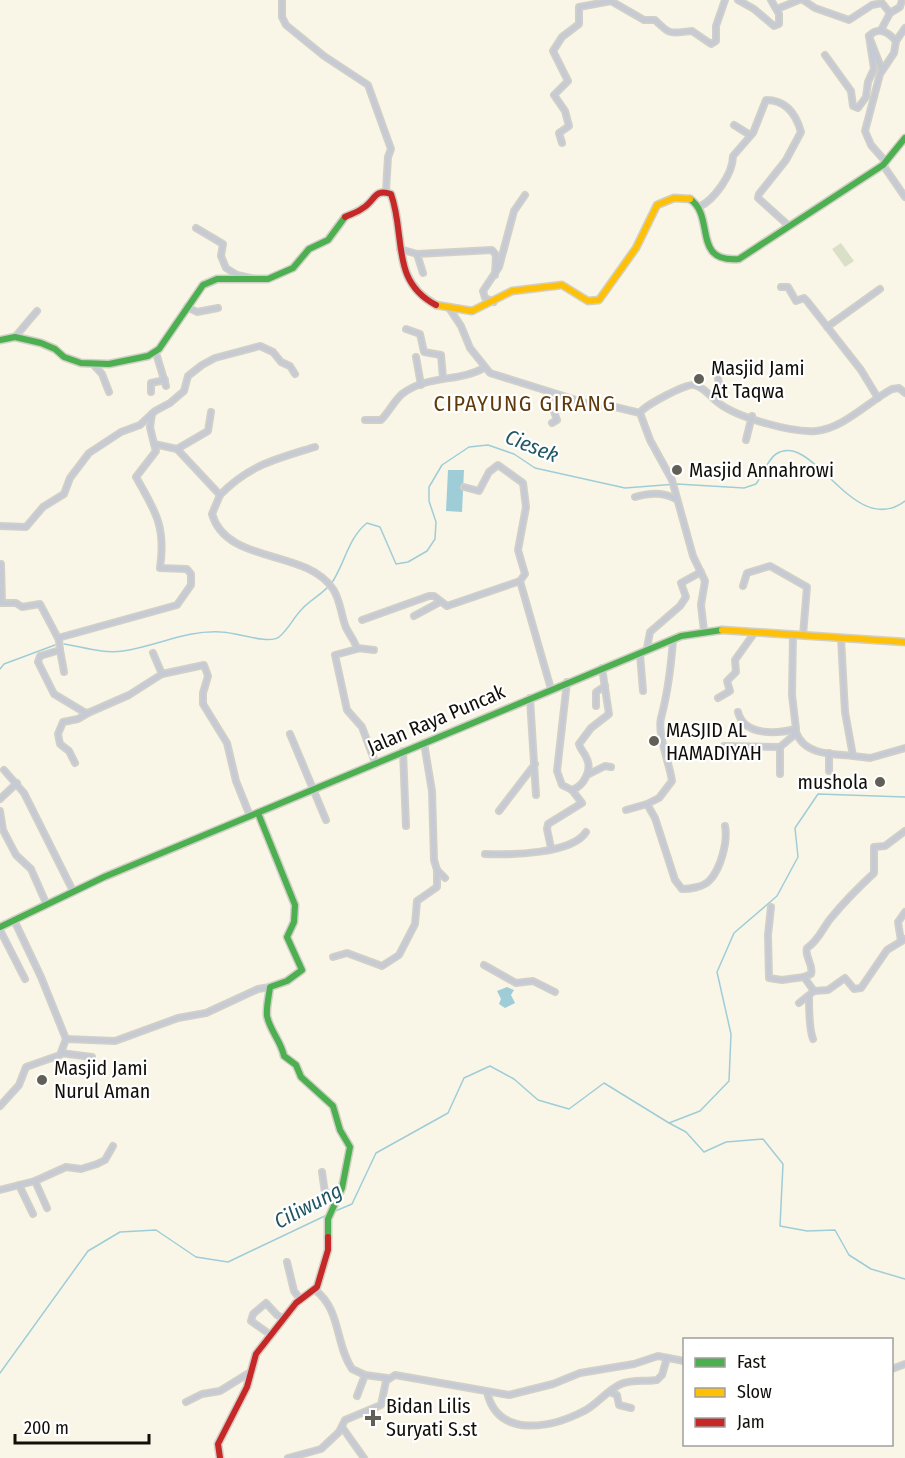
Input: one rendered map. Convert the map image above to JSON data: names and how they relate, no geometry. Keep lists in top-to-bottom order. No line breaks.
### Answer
{"streets":{"main road":["Jalan Raya Puncak"]},"districts":["CIPAYUNG GIRANG"],"water":["Ciesek","Ciliwung"],"places":{"other":["Masjid Jami At Taqwa","Masjid Annahrowi","MASJID AL HAMADIYAH","mushola","Masjid Jami Nurul Aman"],"health":["Bidan Lilis Suryati S.st"]},"legend":["Fast","Slow","Jam"],"scale_bar":"200 m"}
